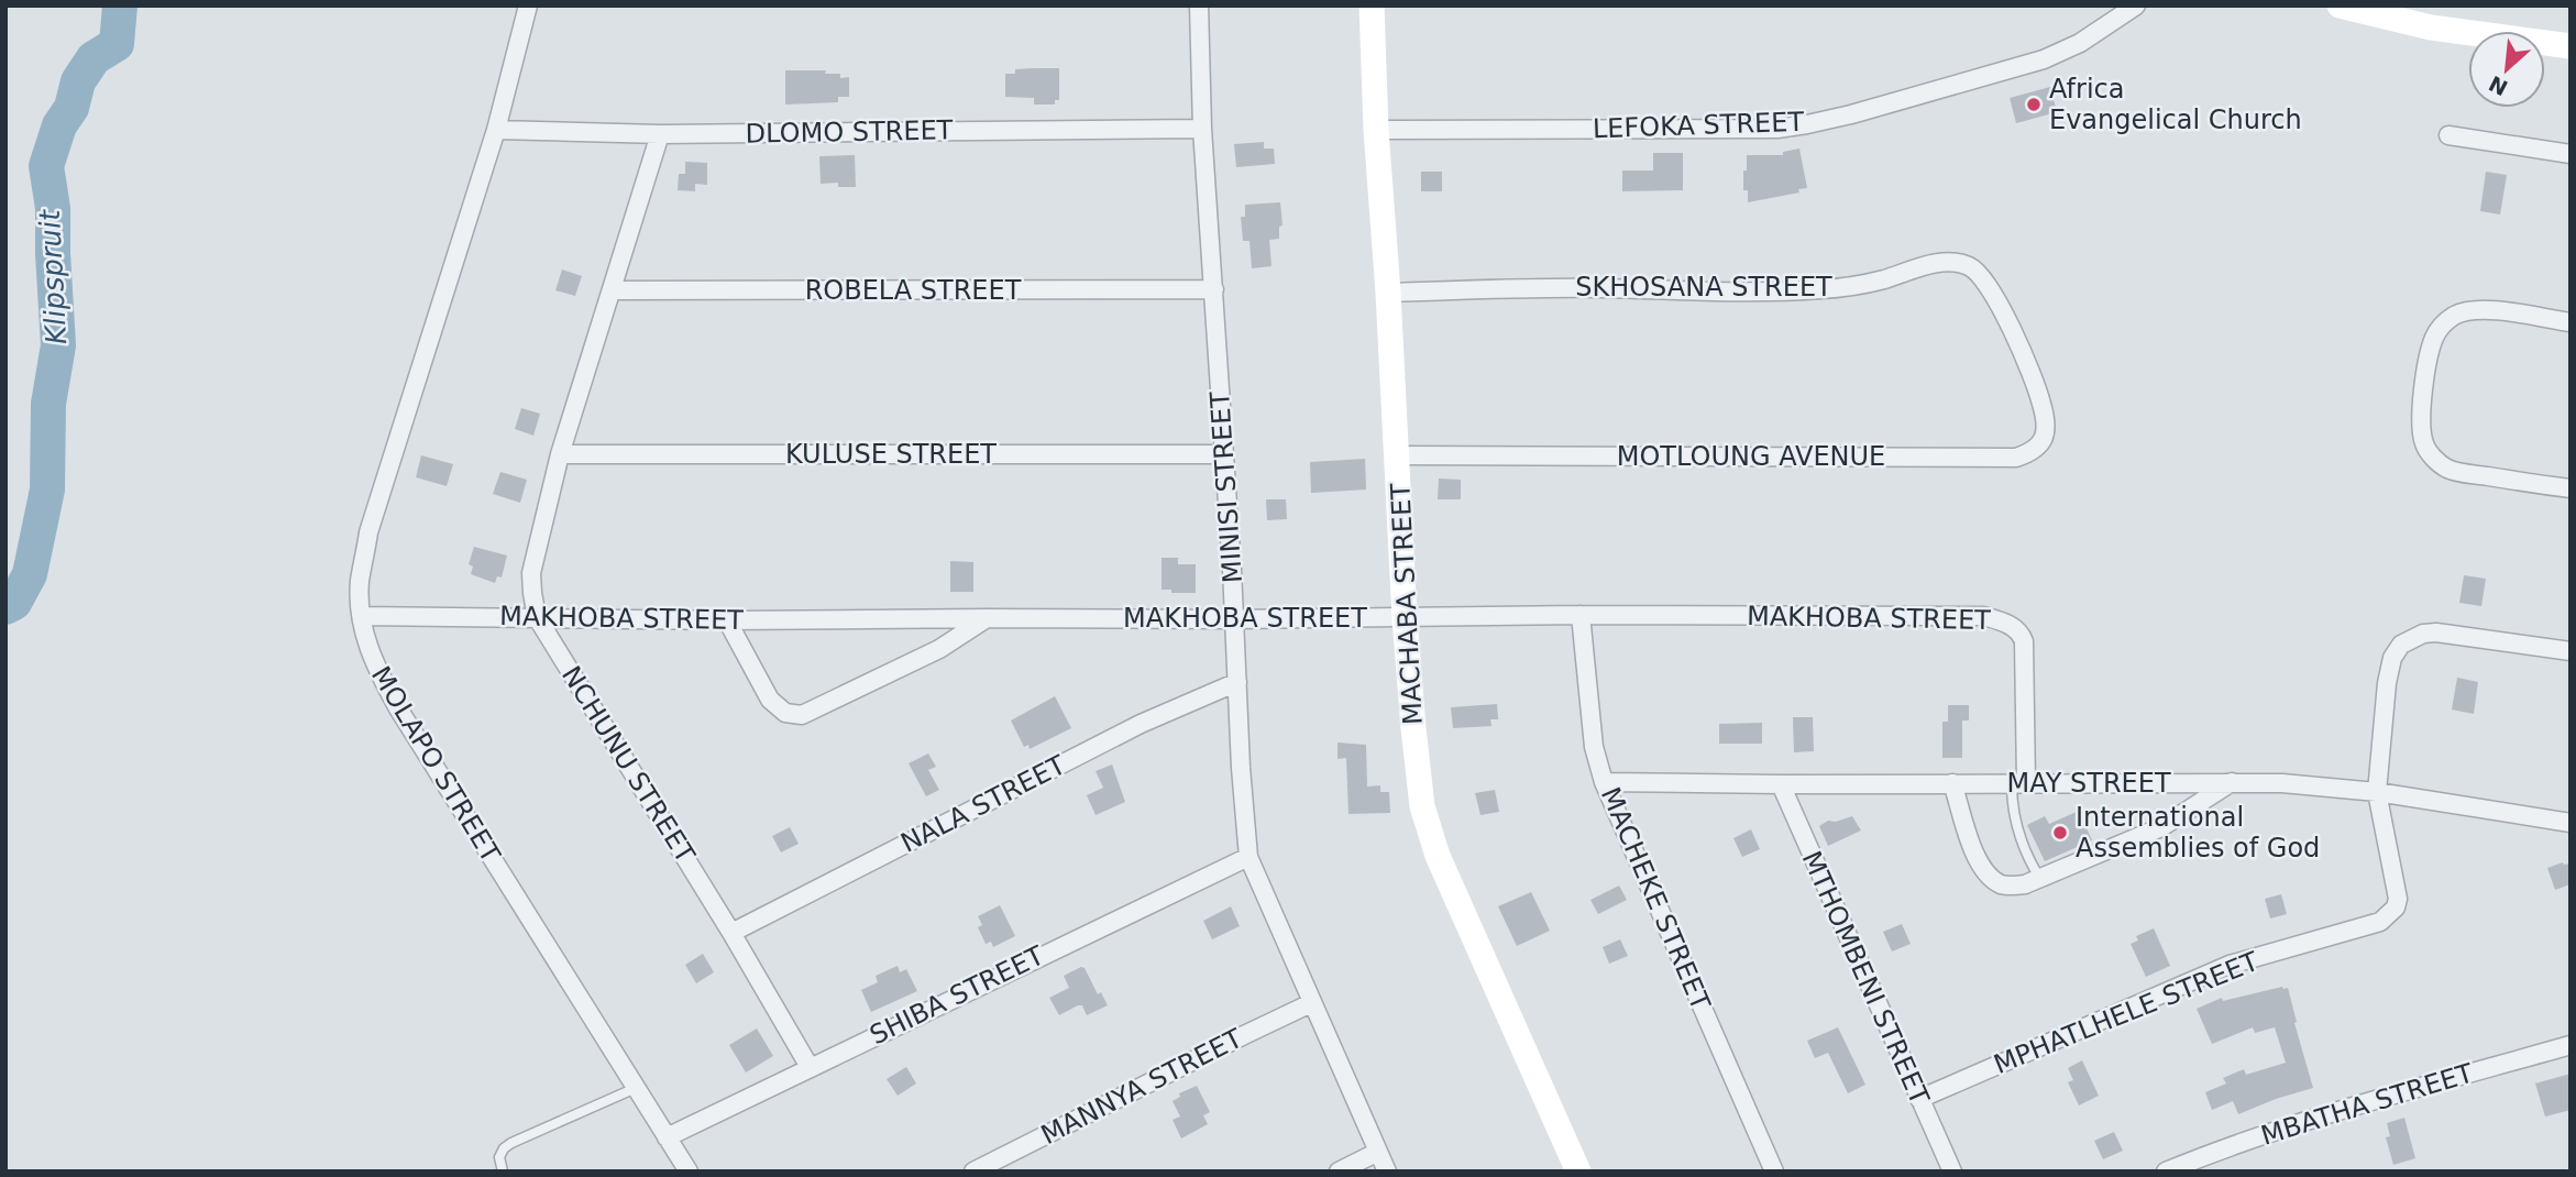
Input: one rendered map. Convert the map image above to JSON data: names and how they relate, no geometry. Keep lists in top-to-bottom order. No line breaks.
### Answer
{"streets":{"street":["LEFOKA STREET","DLOMO STREET","SKHOSANA STREET","ROBELA STREET","KULUSE STREET","MOTLOUNG AVENUE","MINISI STREET","MACHABA STREET","MAKHOBA STREET","MOLAPO STREET","NCHUNU STREET","MAY STREET","NALA STREET","MACHEKE STREET","MTHOMBENI STREET","SHIBA STREET","MPHATLHELE STREET","MANNYA STREET","MBATHA STREET"]},"crossings":[["LEFOKA STREET","MACHABA STREET"],["DLOMO STREET","MINISI STREET"],["DLOMO STREET","MOLAPO STREET"],["DLOMO STREET","NCHUNU STREET"],["SKHOSANA STREET","MOTLOUNG AVENUE"],["SKHOSANA STREET","MACHABA STREET"],["ROBELA STREET","MINISI STREET"],["ROBELA STREET","NCHUNU STREET"],["KULUSE STREET","MINISI STREET"],["KULUSE STREET","NCHUNU STREET"],["MOTLOUNG AVENUE","MACHABA STREET"],["MINISI STREET","MAKHOBA STREET"],["MINISI STREET","NALA STREET"],["MINISI STREET","SHIBA STREET"],["MINISI STREET","MANNYA STREET"],["MACHABA STREET","MAKHOBA STREET"],["MAKHOBA STREET","MOLAPO STREET"],["MAKHOBA STREET","NCHUNU STREET"],["MAKHOBA STREET","MAY STREET"],["MAKHOBA STREET","MACHEKE STREET"],["MOLAPO STREET","SHIBA STREET"],["NCHUNU STREET","NALA STREET"],["NCHUNU STREET","SHIBA STREET"],["MAY STREET","MACHEKE STREET"],["MAY STREET","MTHOMBENI STREET"],["MAY STREET","MPHATLHELE STREET"],["MTHOMBENI STREET","MPHATLHELE STREET"]],"water":["Klipspruit"],"places":["Africa Evangelical Church","International Assemblies of God"],"north":"bottom left"}
